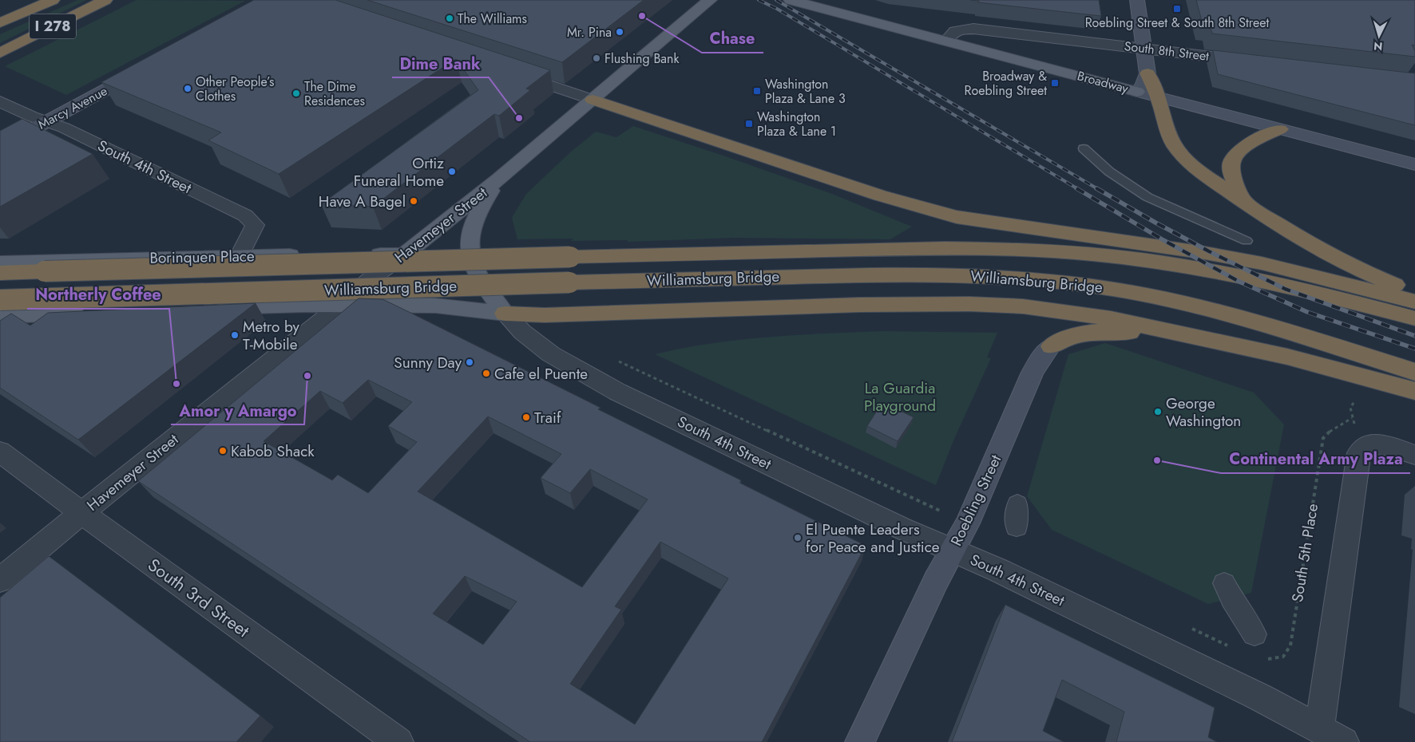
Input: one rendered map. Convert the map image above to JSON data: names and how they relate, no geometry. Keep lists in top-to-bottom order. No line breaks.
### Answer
{"streets":{"highway":["I 278","Williamsburg Bridge"],"main road":["Broadway","Marcy Avenue","Havemeyer Street","Borinquen Place","Roebling Street"],"street":["South 8th Street","South 4th Street","South 3rd Street"],"path":["South 5th Place"]},"crossings":[["South 8th Street","Broadway"],["Marcy Avenue","South 4th Street"],["South 4th Street","Borinquen Place"],["South 4th Street","Roebling Street"],["Havemeyer Street","Borinquen Place"],["Havemeyer Street","South 3rd Street"]],"parks":["La Guardia Playground"],"places":{"transit":["Roebling Street & South 8th Street","Broadway & Roebling Street","Washington Plaza & Lane 3","Washington Plaza & Lane 1"],"other":["Chase","The Williams","Mr. Pina","Flushing Bank","Other People’s Clothes","The Dime Residences","Dime Bank","Ortiz Funeral Home","Have A Bagel","Metro by T-Mobile","Sunny Day","Cafe el Puente","Amor y Amargo","Northerly Coffee","George Washington","Traif","Kabob Shack","Continental Army Plaza","El Puente Leaders for Peace and Justice"]},"north":"bottom"}
